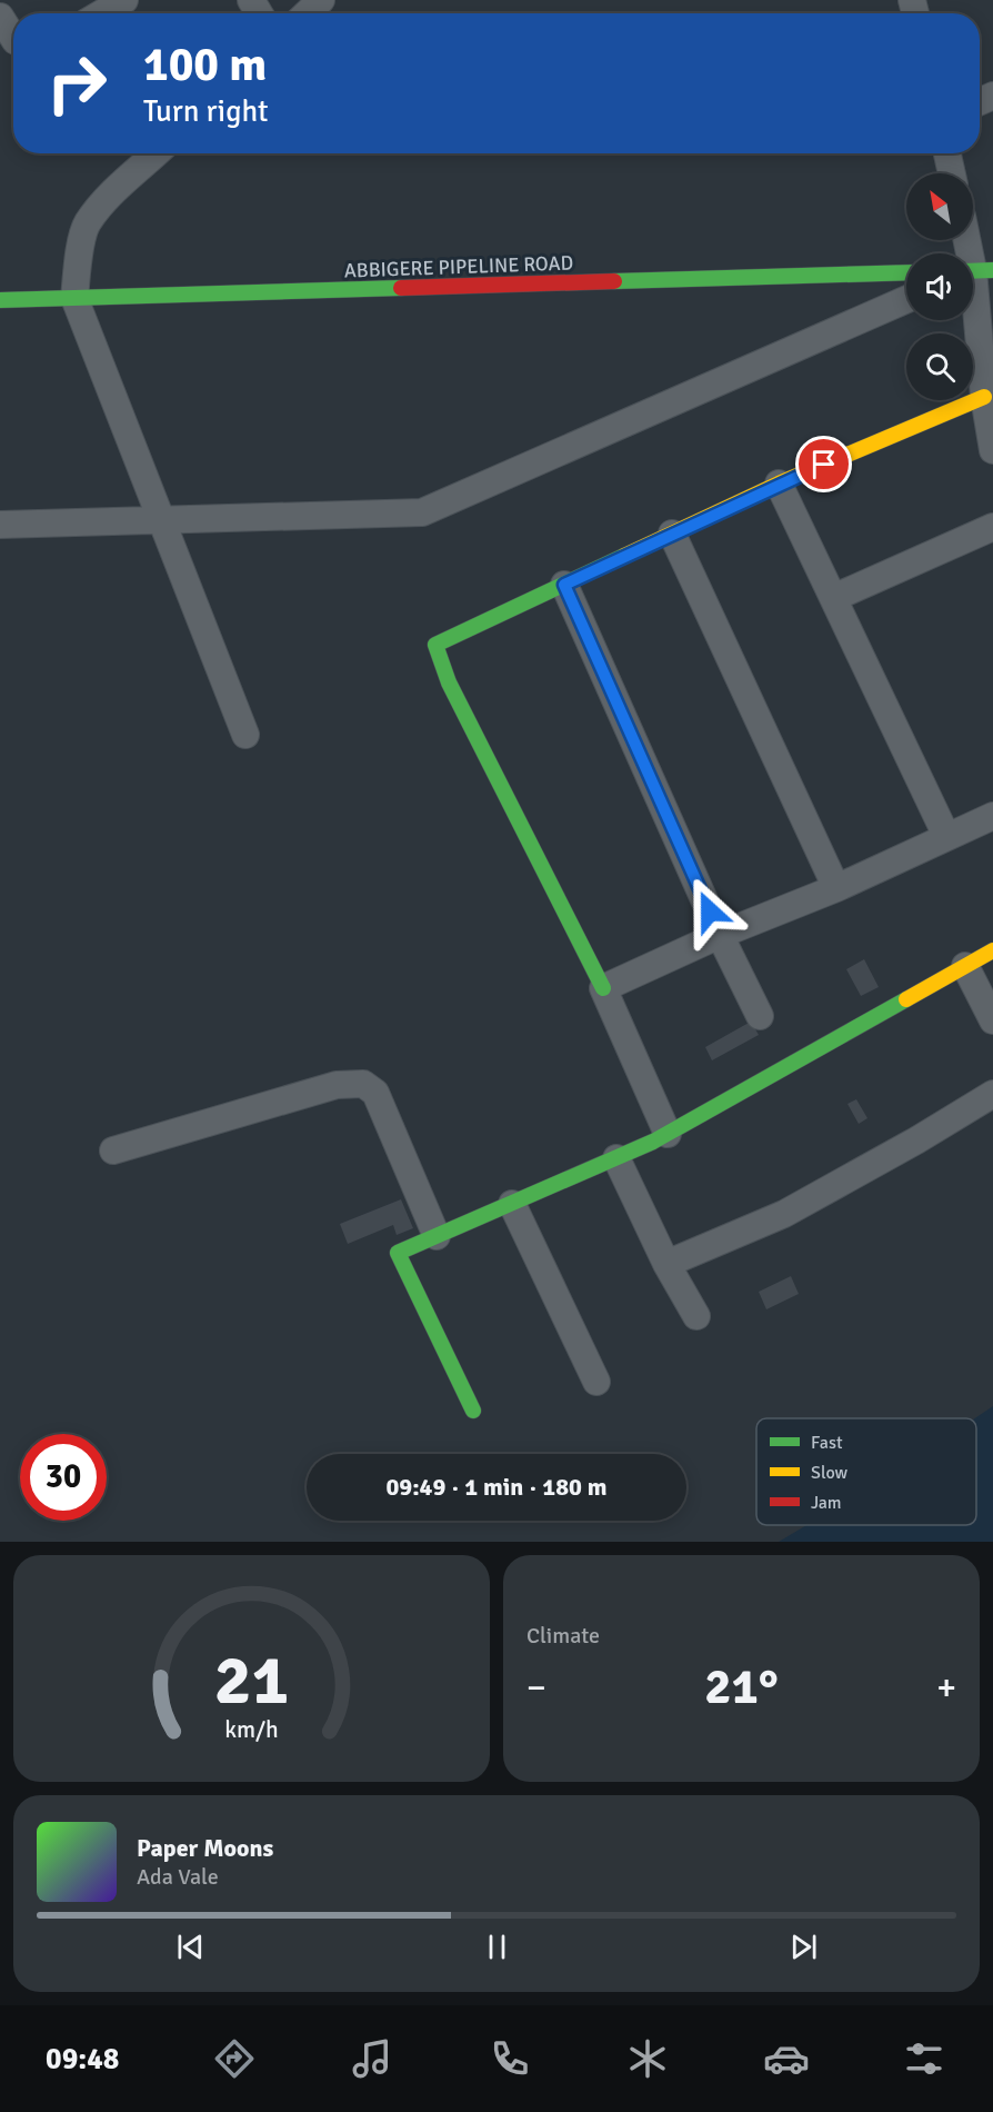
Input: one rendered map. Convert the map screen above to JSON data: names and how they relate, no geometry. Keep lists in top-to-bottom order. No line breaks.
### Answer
{"streets":{"street":["ABBIGERE PIPELINE ROAD"]},"legend":["Fast","Slow","Jam"],"north":"top left","page":{"turn":["100 m","Turn right"],"limit":"30","trip":"09:49 · 1 min · 180 m","tile":"Climate","heat":["−","21°","+"],"song":["Paper Moons","Ada Vale"],"tabs":"09:48","gauge":["21","km/h"]}}
